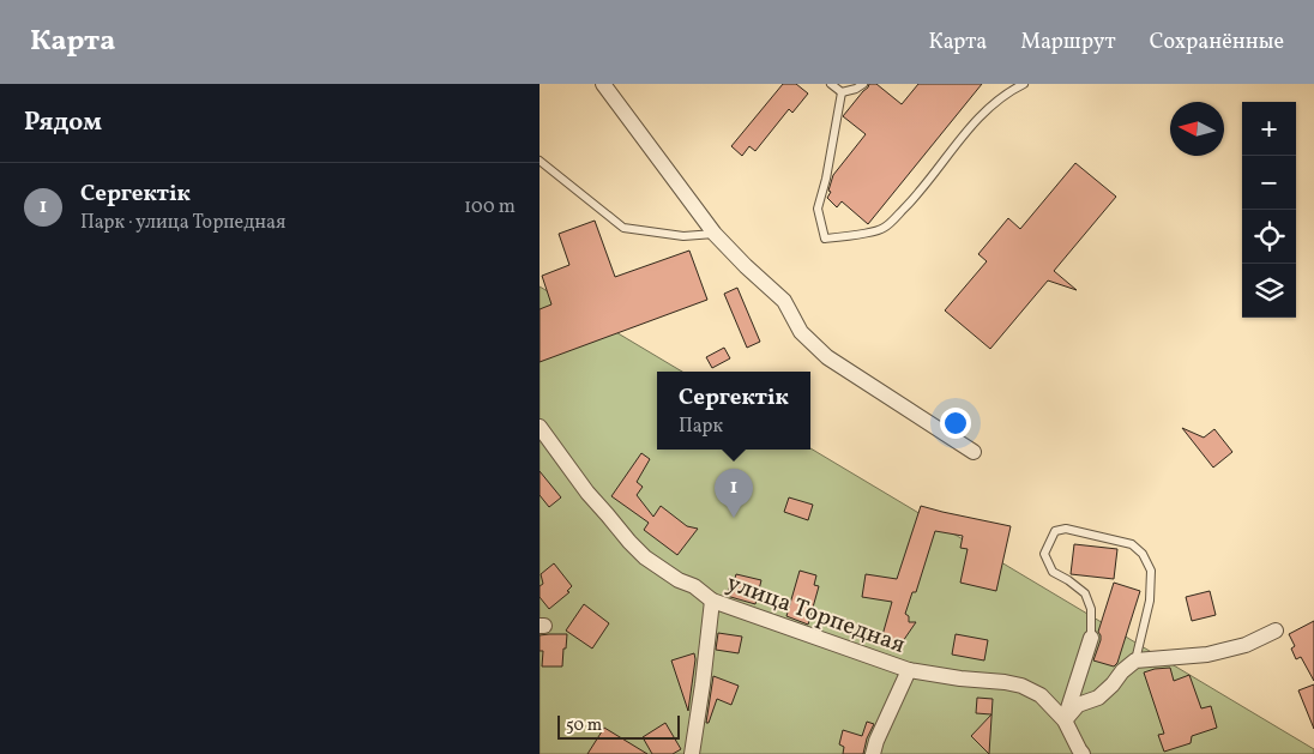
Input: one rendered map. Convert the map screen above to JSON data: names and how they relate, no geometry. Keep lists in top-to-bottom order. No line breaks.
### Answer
{"streets":{"street":["улица Торпедная"]},"scale_bar":"50 m","north":"left","page":{"header":"Карта","nav":["Карта","Маршрут","Сохранённые"],"heading":"Рядом","map_buttons":["+","−"],"list":[{"mark":"1","name":"Сергектік","note":"Парк · улица Торпедная","value":"100 m"}],"popup":["Сергектік","Парк"],"pins":"1","scale":"50 m"}}
